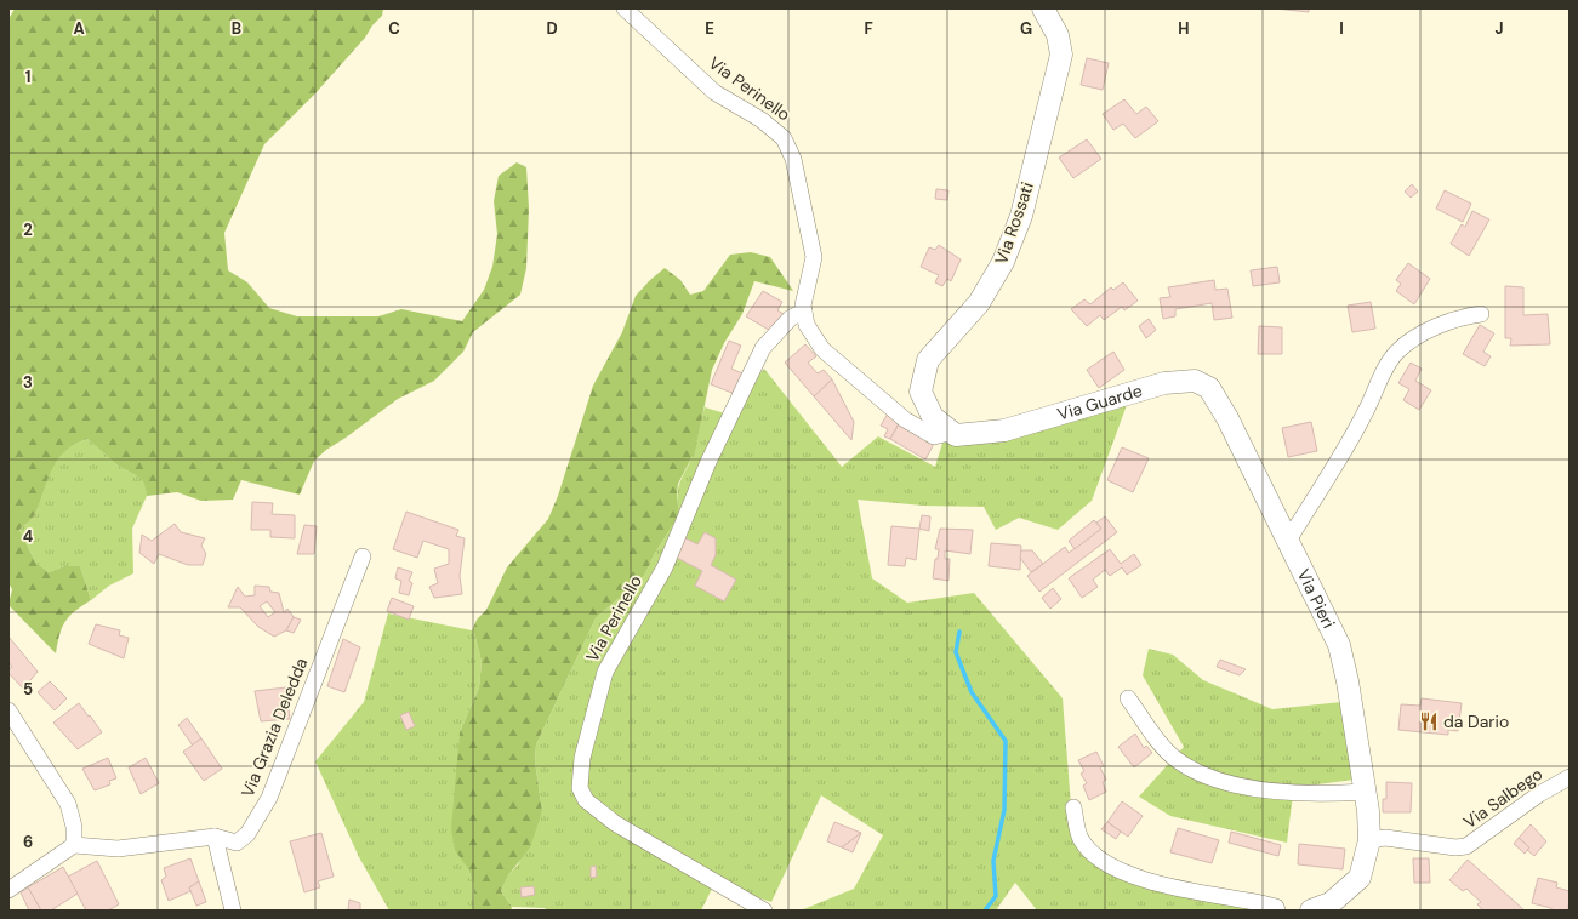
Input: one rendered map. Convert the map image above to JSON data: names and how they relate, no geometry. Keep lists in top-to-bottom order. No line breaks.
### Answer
{"streets":{"street":["Via Perinello","Via Rossati","Via Guarde","Via Pieri","Via Grazia Deledda","Via Salbego"]},"crossings":[["Via Perinello","Via Rossati"],["Via Perinello","Via Guarde"],["Via Rossati","Via Guarde"],["Via Guarde","Via Pieri"],["Via Pieri","Via Salbego"]],"places":{"restaurant":["da Dario"]},"grid":{"columns":["A","B","C","D","E","F","G","H","I","J"],"rows":["1","2","3","4","5","6"]}}
